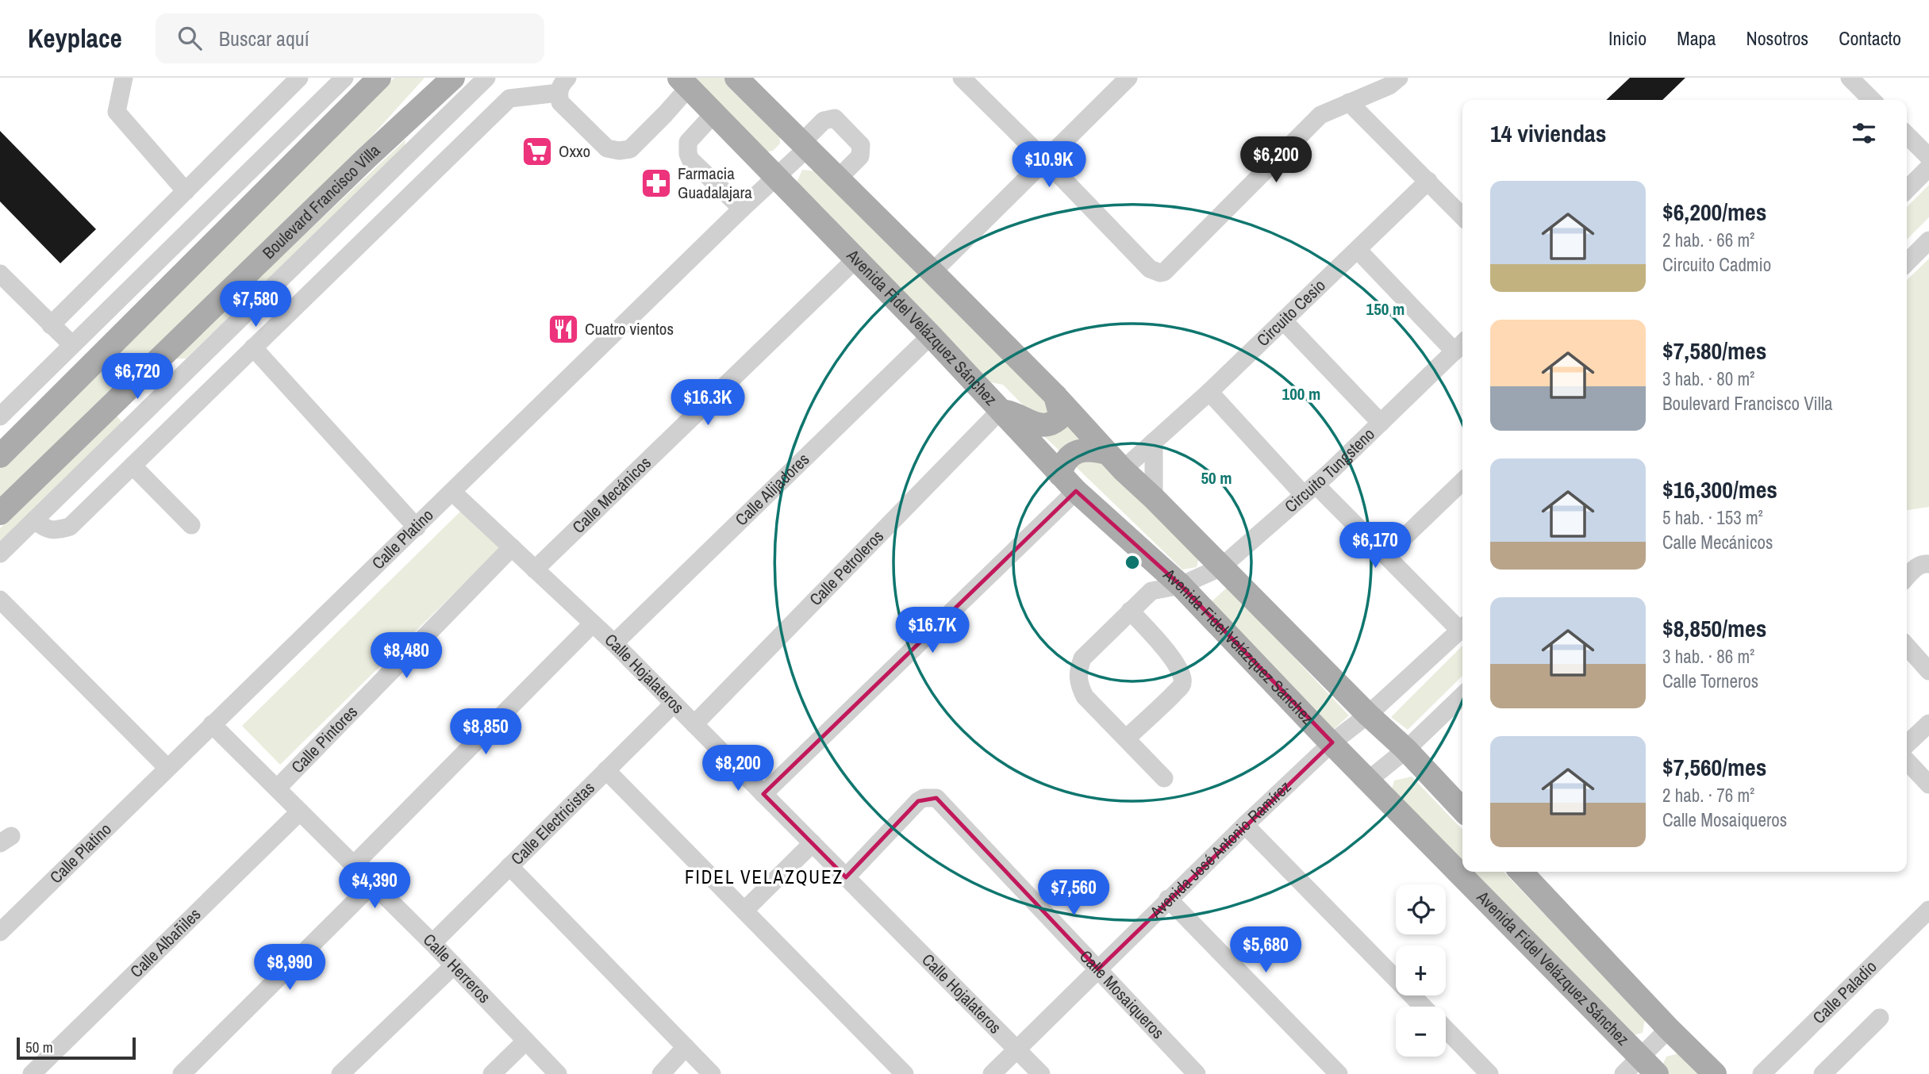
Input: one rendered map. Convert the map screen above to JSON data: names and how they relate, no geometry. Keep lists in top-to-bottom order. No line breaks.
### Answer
{"streets":{"main road":["Boulevard Francisco Villa","Avenida Fidel Velázquez Sánchez"],"street":["Circuito Cesio","Circuito Tungsteno","Calle Alijadores","Calle Mecánicos","Calle Platino","Calle Petroleros","Calle Hojalateros","Calle Pintores","Calle Electricistas","Avenida José Antonio Ramírez","Calle Albañiles","Calle Herreros","Calle Paladio","Calle Mosaiqueros"]},"crossings":[["Avenida Fidel Velázquez Sánchez","Circuito Tungsteno"],["Avenida Fidel Velázquez Sánchez","Calle Alijadores"],["Avenida Fidel Velázquez Sánchez","Calle Mecánicos"],["Avenida Fidel Velázquez Sánchez","Calle Platino"],["Avenida Fidel Velázquez Sánchez","Calle Petroleros"],["Avenida Fidel Velázquez Sánchez","Avenida José Antonio Ramírez"],["Calle Alijadores","Calle Hojalateros"],["Calle Mecánicos","Calle Hojalateros"],["Calle Platino","Calle Hojalateros"],["Calle Platino","Calle Herreros"],["Calle Petroleros","Calle Hojalateros"],["Calle Hojalateros","Calle Pintores"],["Calle Hojalateros","Calle Electricistas"],["Calle Hojalateros","Avenida José Antonio Ramírez"],["Calle Hojalateros","Calle Mosaiqueros"],["Calle Pintores","Calle Herreros"],["Calle Electricistas","Calle Herreros"],["Avenida José Antonio Ramírez","Calle Mosaiqueros"],["Calle Albañiles","Calle Herreros"]],"districts":["FIDEL VELAZQUEZ"],"places":{"supermarket":["Oxxo"],"pharmacy":["Farmacia Guadalajara"],"restaurant":["Cuatro vientos"]},"scale_bar":"50 m","page":{"header":"Keyplace","search":"Buscar aquí","nav":["Inicio","Mapa","Nosotros","Contacto"],"heading":"14 viviendas","price":["$6,200","$10.9K","$7,580","$6,720","$16.3K","$6,170","$16.7K","$8,480","$8,850","$8,200","$4,390","$7,560","$5,680","$8,990"],"list":[{"name":"$6,200/mes","note":"2 hab. · 66 m² · Circuito Cadmio"},{"name":"$7,580/mes","note":"3 hab. · 80 m² · Boulevard Francisco Villa"},{"name":"$16,300/mes","note":"5 hab. · 153 m² · Calle Mecánicos"},{"name":"$8,850/mes","note":"3 hab. · 86 m² · Calle Torneros"},{"name":"$7,560/mes","note":"2 hab. · 76 m² · Calle Mosaiqueros"}],"map_buttons":["+","−"],"scale":"50 m"},"rings":["150 m","100 m","50 m"]}
